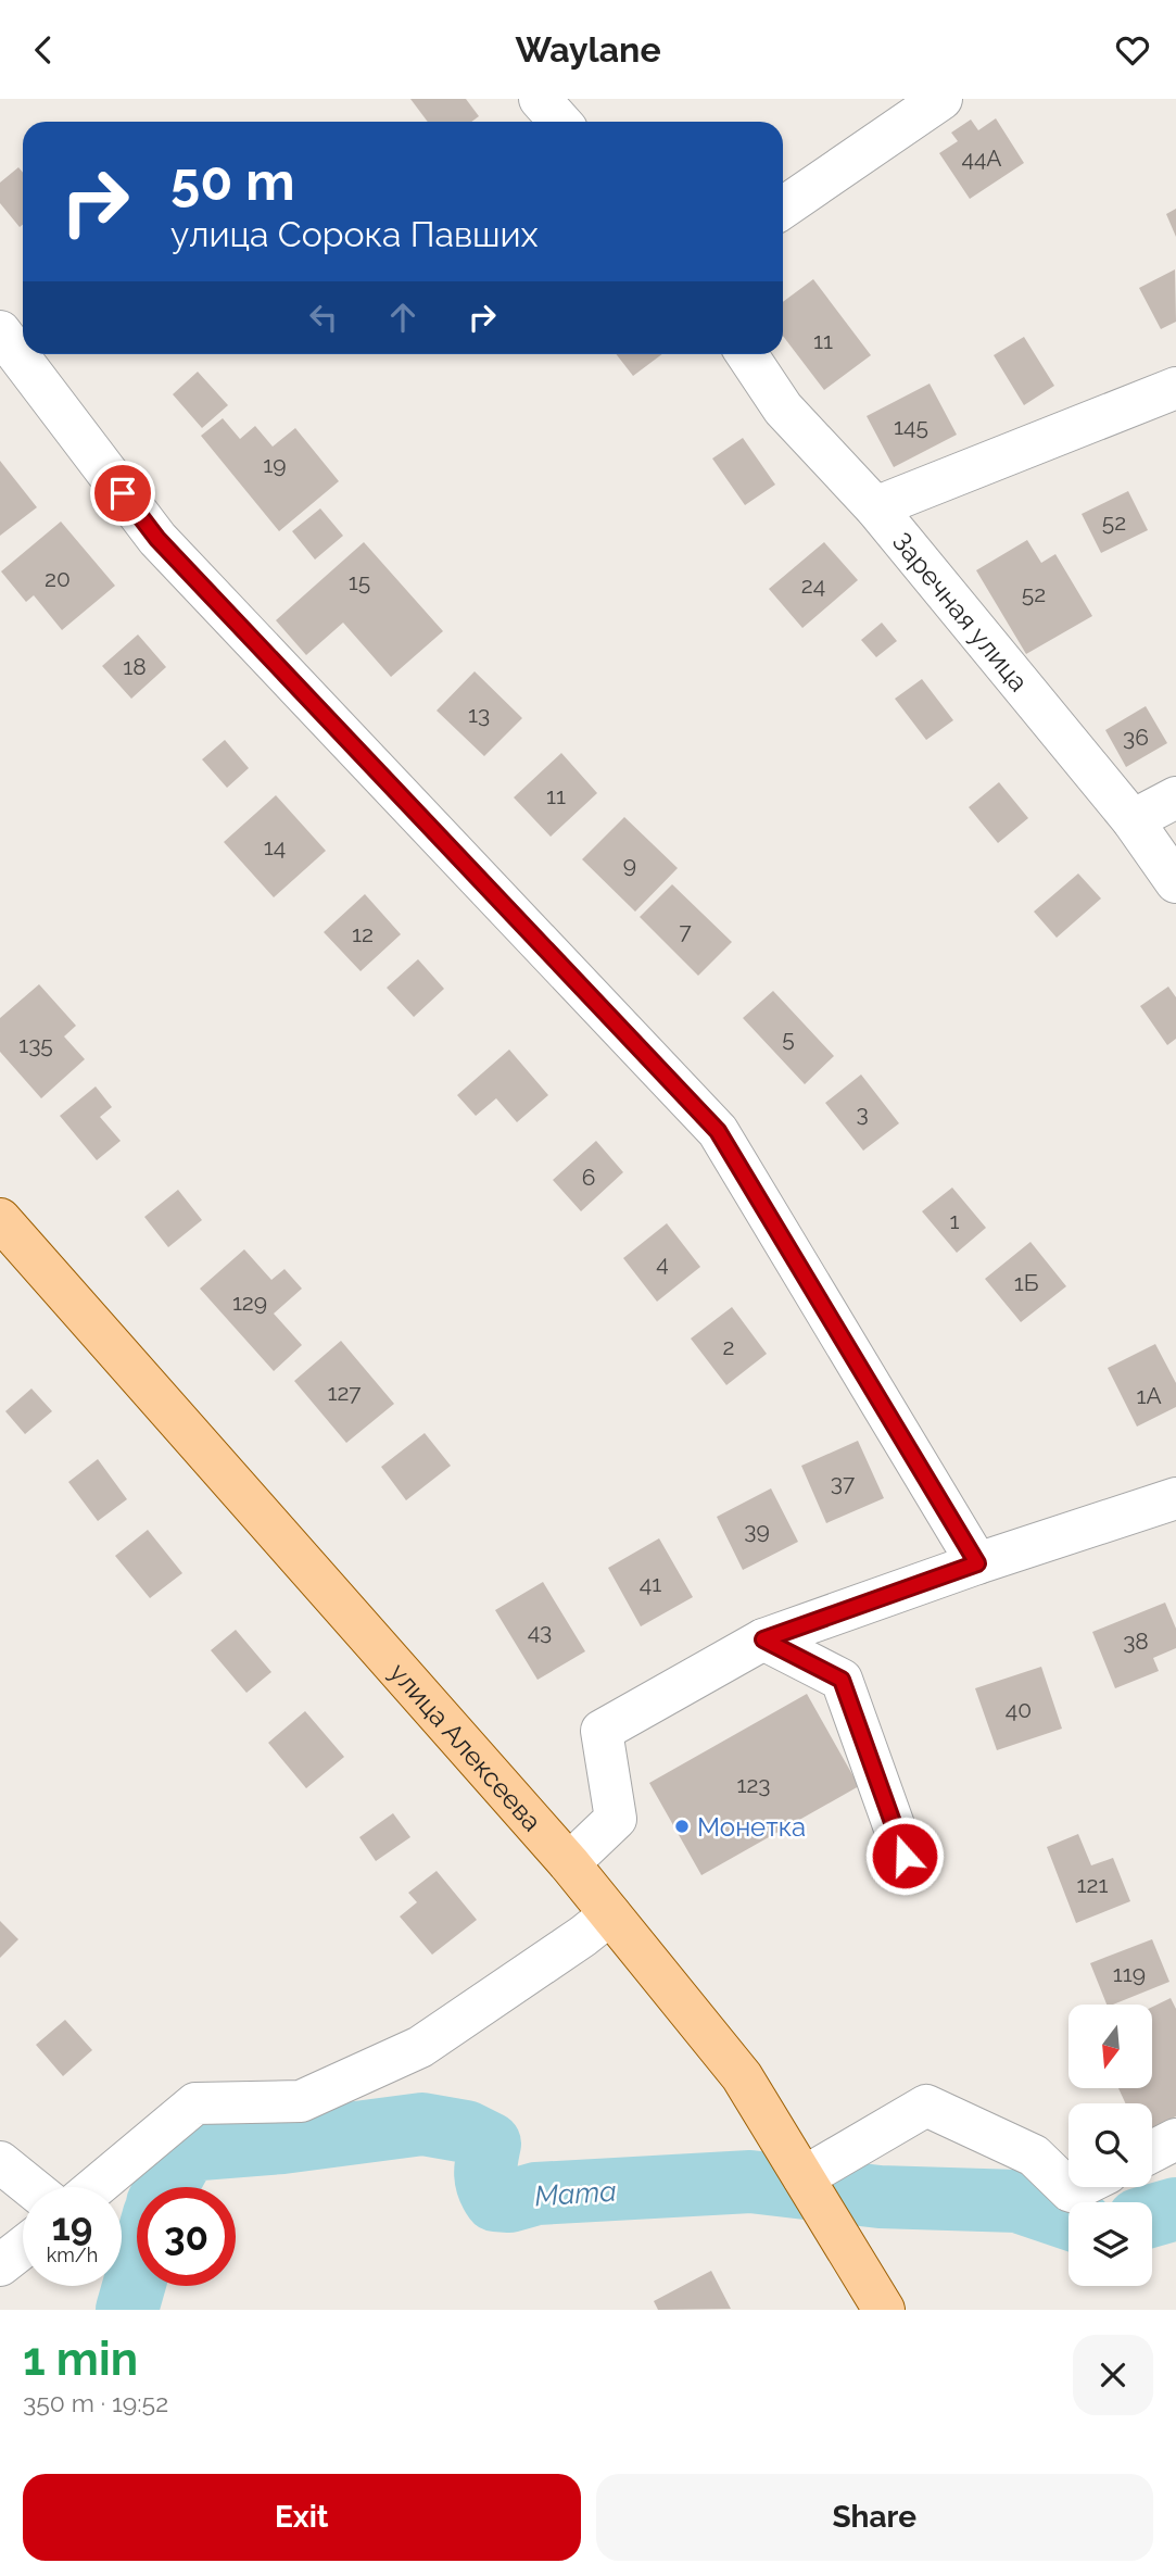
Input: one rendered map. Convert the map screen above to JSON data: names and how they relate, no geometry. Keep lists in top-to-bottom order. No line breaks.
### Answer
{"streets":{"main road":["улица Алексеева"],"street":["Заречная улица"]},"water":["Мата"],"places":["Монетка"],"house_numbers":["44А","11","145","19","52","20","15","24","52","18","13","36","11","14","9","7","12","5","135","3","6","1","4","1Б","129","2","127","1А","37","39","41","43","38","40","123","121","119"],"north":"bottom","page":{"header":"Waylane","turn":["50 m","улица Сорока Павших"],"speed":"19 km/h","limit":"30","heading":["1 min","350 m · 19:52"],"buttons":["Exit","Share"]}}
